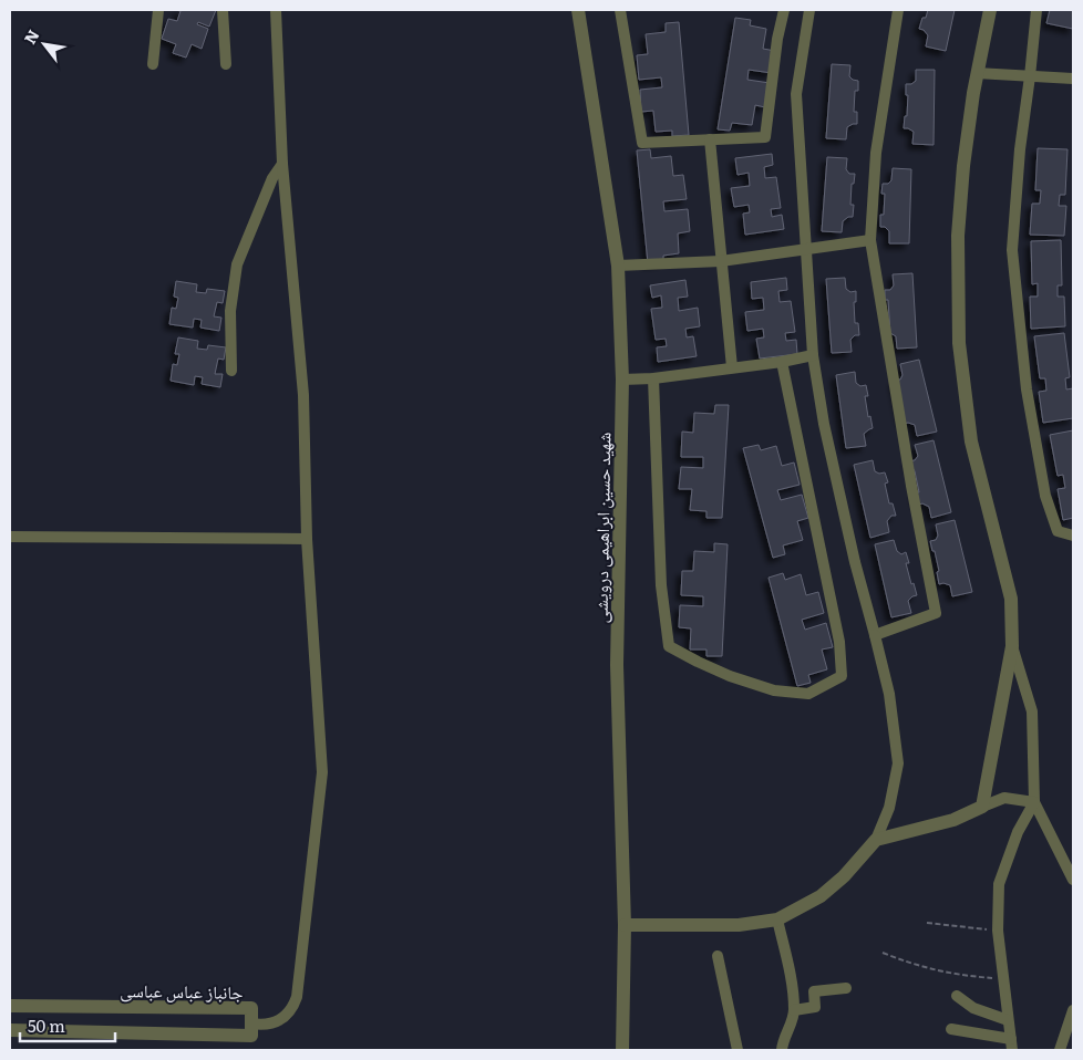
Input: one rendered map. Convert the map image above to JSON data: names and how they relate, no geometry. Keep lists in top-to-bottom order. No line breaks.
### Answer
{"streets":{"street":["شهید حسین ابراهیمی درویشی","جانباز عباس عباسی"]},"scale_bar":"50 m","north":"top left"}
